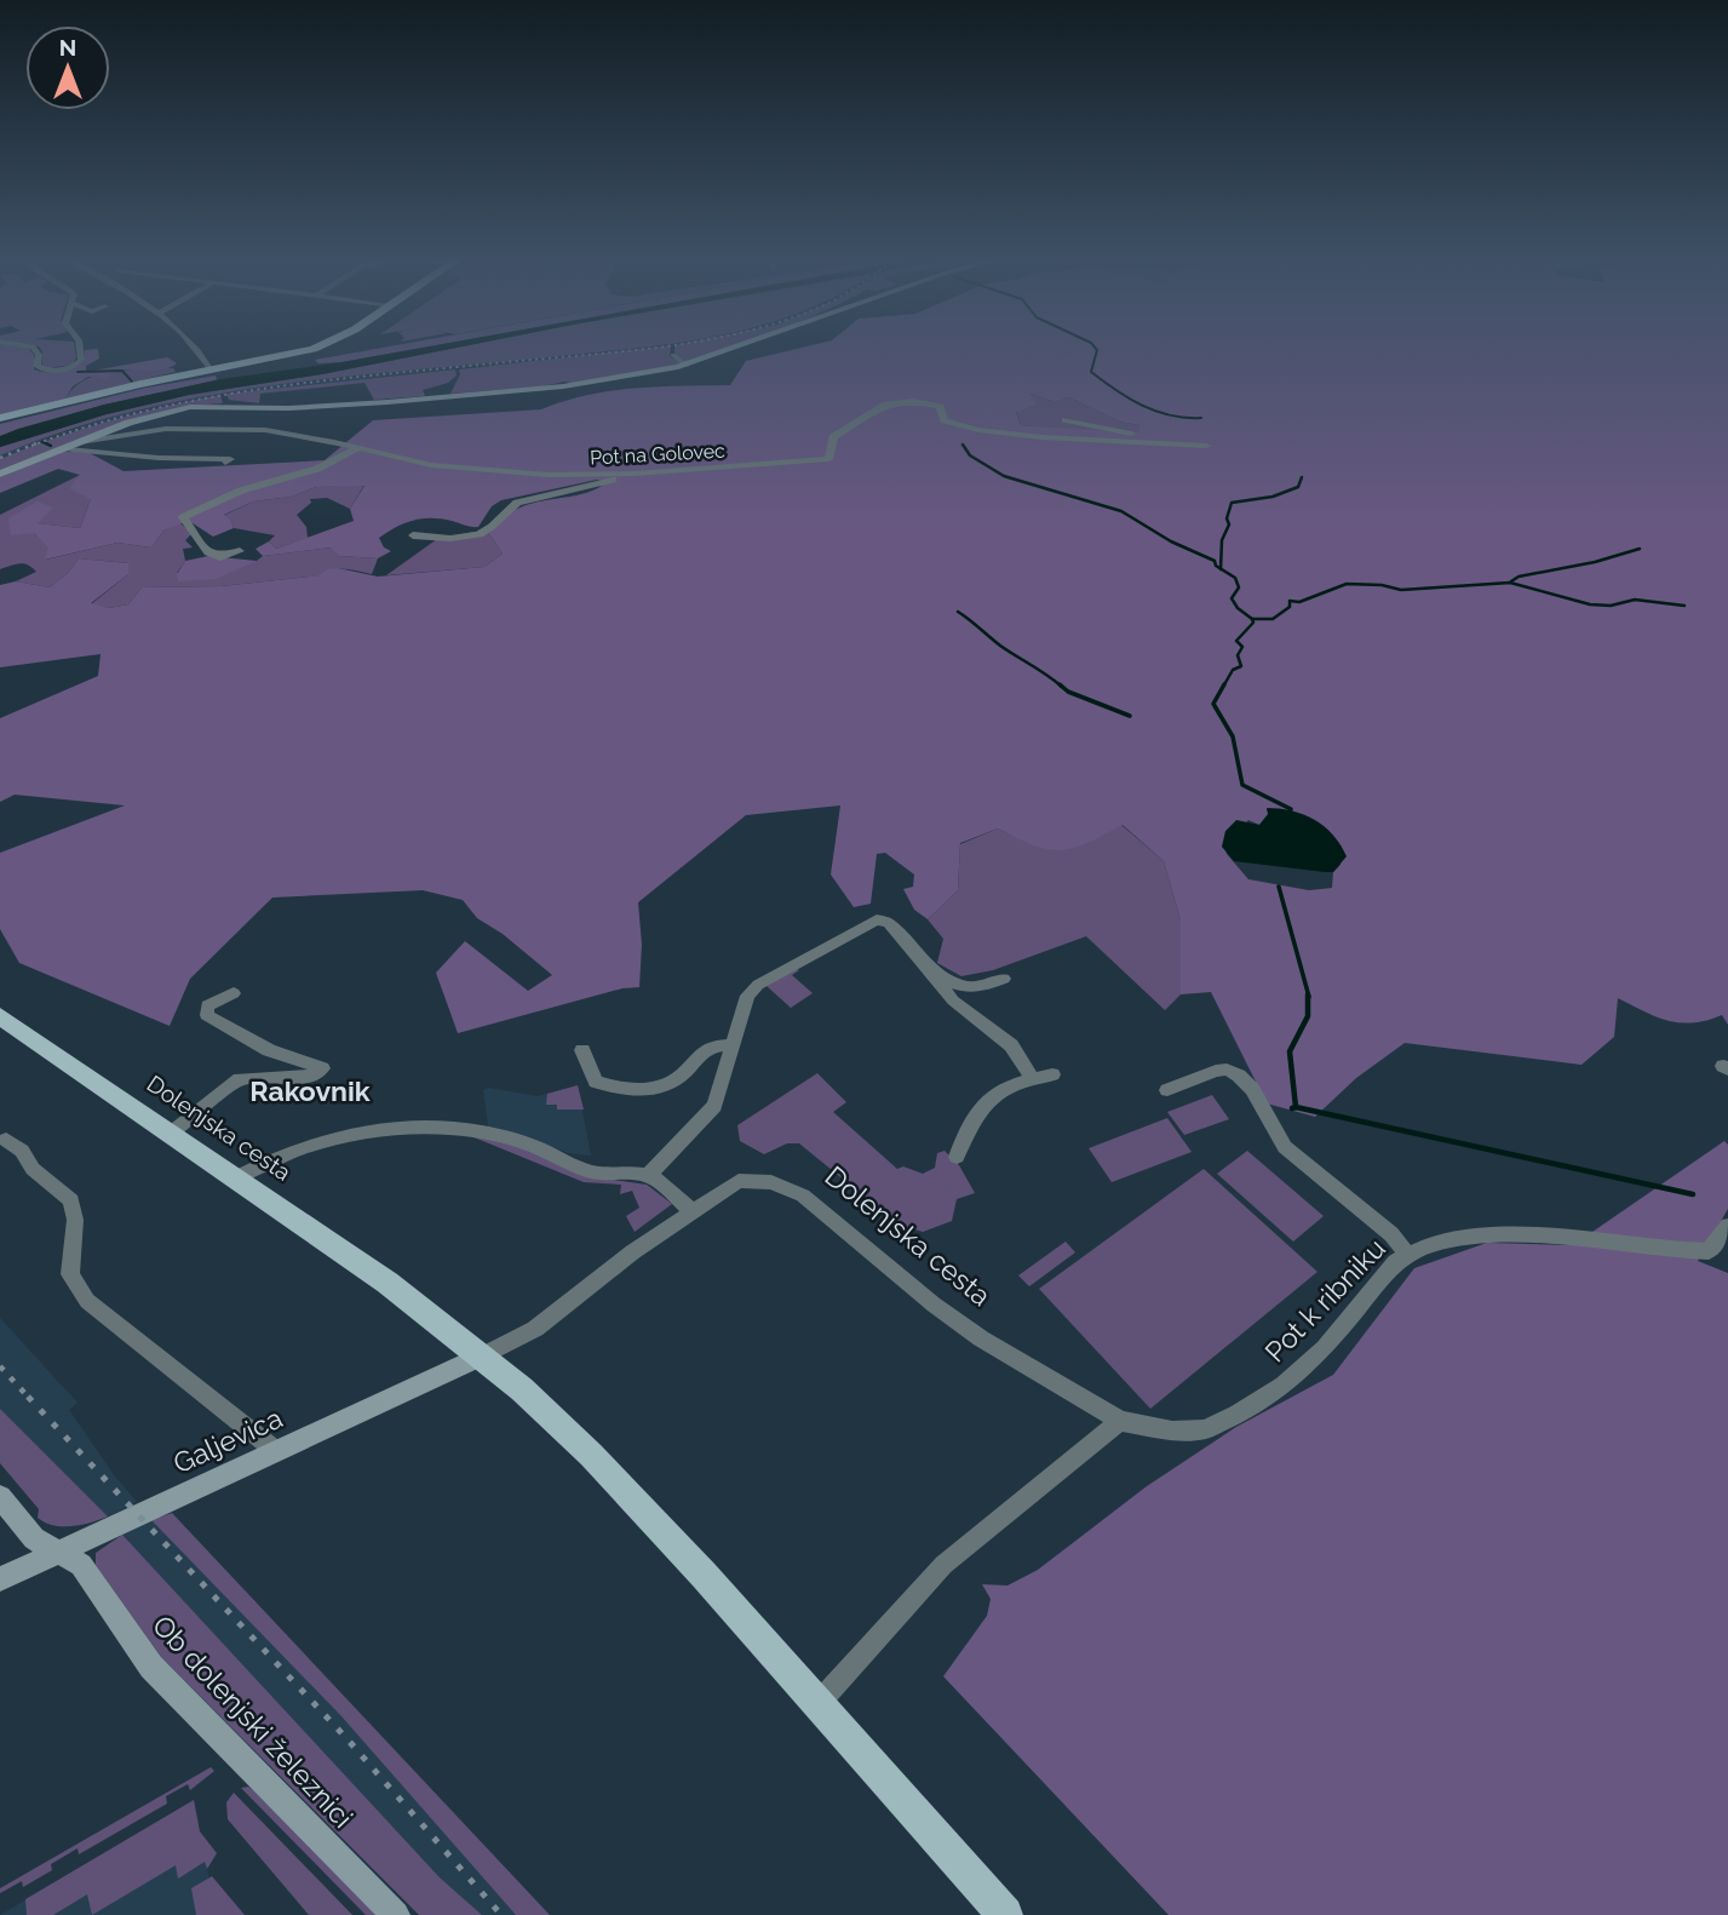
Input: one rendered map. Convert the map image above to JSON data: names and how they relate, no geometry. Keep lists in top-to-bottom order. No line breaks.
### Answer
{"streets":{"main road":["Dolenjska cesta"],"street":["Pot na Golovec","Pot k ribniku","Galjevica","Ob dolenjski železnici"]},"crossings":[["Dolenjska cesta","Pot k ribniku"],["Dolenjska cesta","Galjevica"],["Galjevica","Ob dolenjski železnici"]],"districts":["Rakovnik"],"north":"top"}
